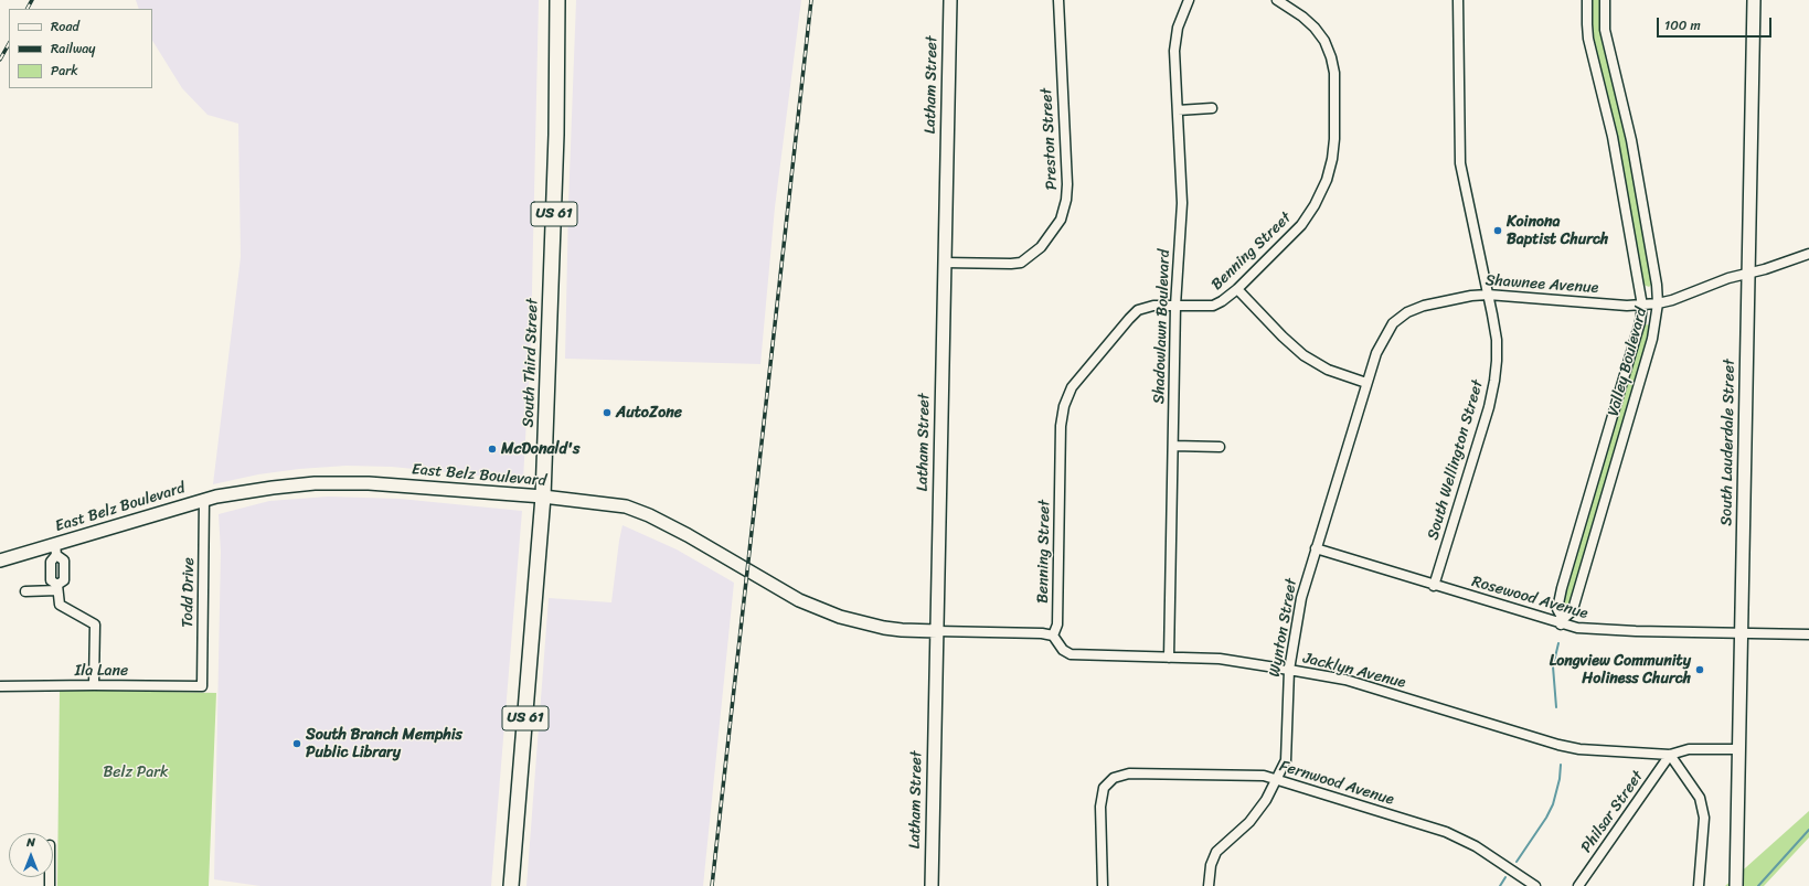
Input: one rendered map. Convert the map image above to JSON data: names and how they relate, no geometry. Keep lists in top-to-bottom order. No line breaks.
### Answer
{"streets":{"main road":["US 61","South Third Street"],"street":["Latham Street","Preston Street","Benning Street","Shawnee Avenue","Shadowlawn Boulevard","Valley Boulevard","South Lauderdale Street","South Wellington Street","East Belz Boulevard","Todd Drive","Rosewood Avenue","Wynton Street","Ila Lane","Jacklyn Avenue","Fernwood Avenue","Philsar Street"]},"crossings":[["Latham Street","Preston Street"],["Latham Street","East Belz Boulevard"],["Benning Street","Shadowlawn Boulevard"],["Benning Street","Jacklyn Avenue"],["Shawnee Avenue","Valley Boulevard"],["Shawnee Avenue","South Lauderdale Street"],["Shawnee Avenue","South Wellington Street"],["Shawnee Avenue","Wynton Street"],["Shadowlawn Boulevard","Jacklyn Avenue"],["Valley Boulevard","Rosewood Avenue"],["South Third Street","East Belz Boulevard"],["South Lauderdale Street","Rosewood Avenue"],["South Lauderdale Street","Jacklyn Avenue"],["South Wellington Street","Rosewood Avenue"],["East Belz Boulevard","Todd Drive"],["Todd Drive","Ila Lane"],["Rosewood Avenue","Wynton Street"],["Wynton Street","Jacklyn Avenue"],["Wynton Street","Fernwood Avenue"],["Jacklyn Avenue","Philsar Street"]],"parks":["Belz Park"],"places":["Koinona Baptist Church","AutoZone","McDonald's","Longview Community Holiness Church","South Branch Memphis Public Library"],"legend":["Road","Railway","Park"],"scale_bar":"100 m","north":"top"}
